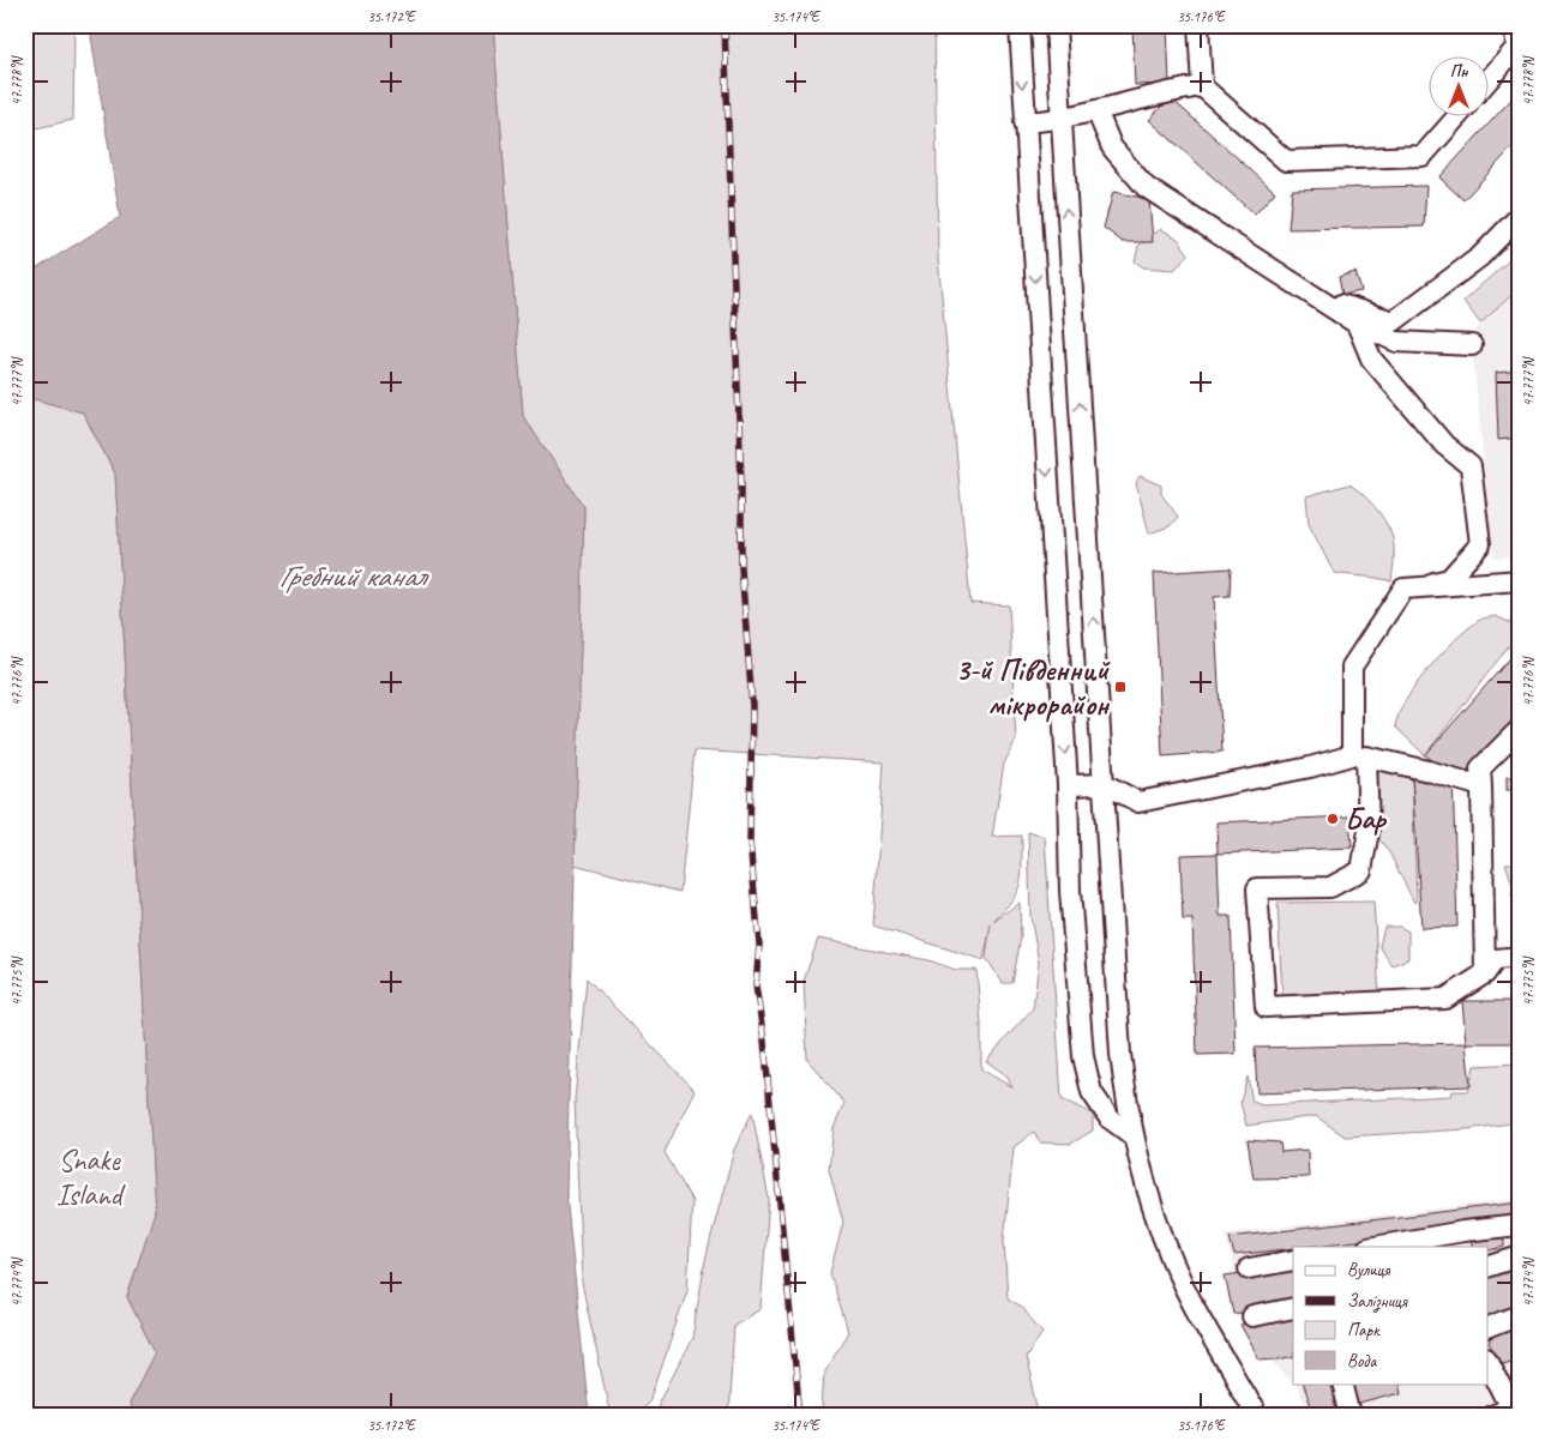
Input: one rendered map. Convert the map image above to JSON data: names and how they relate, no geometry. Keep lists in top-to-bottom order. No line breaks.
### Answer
{"water":["Гребний канал"],"parks":["Snake Island"],"places":{"transit":["3-й Південний мікрорайон"],"other":["Бар"]},"legend":["Вулиця","Залізниця","Парк","Вода"],"north":"top","coordinates":["35.172°E","35.174°E","35.176°E","47.778°N","47.777°N","47.776°N","47.775°N","47.774°N"]}
